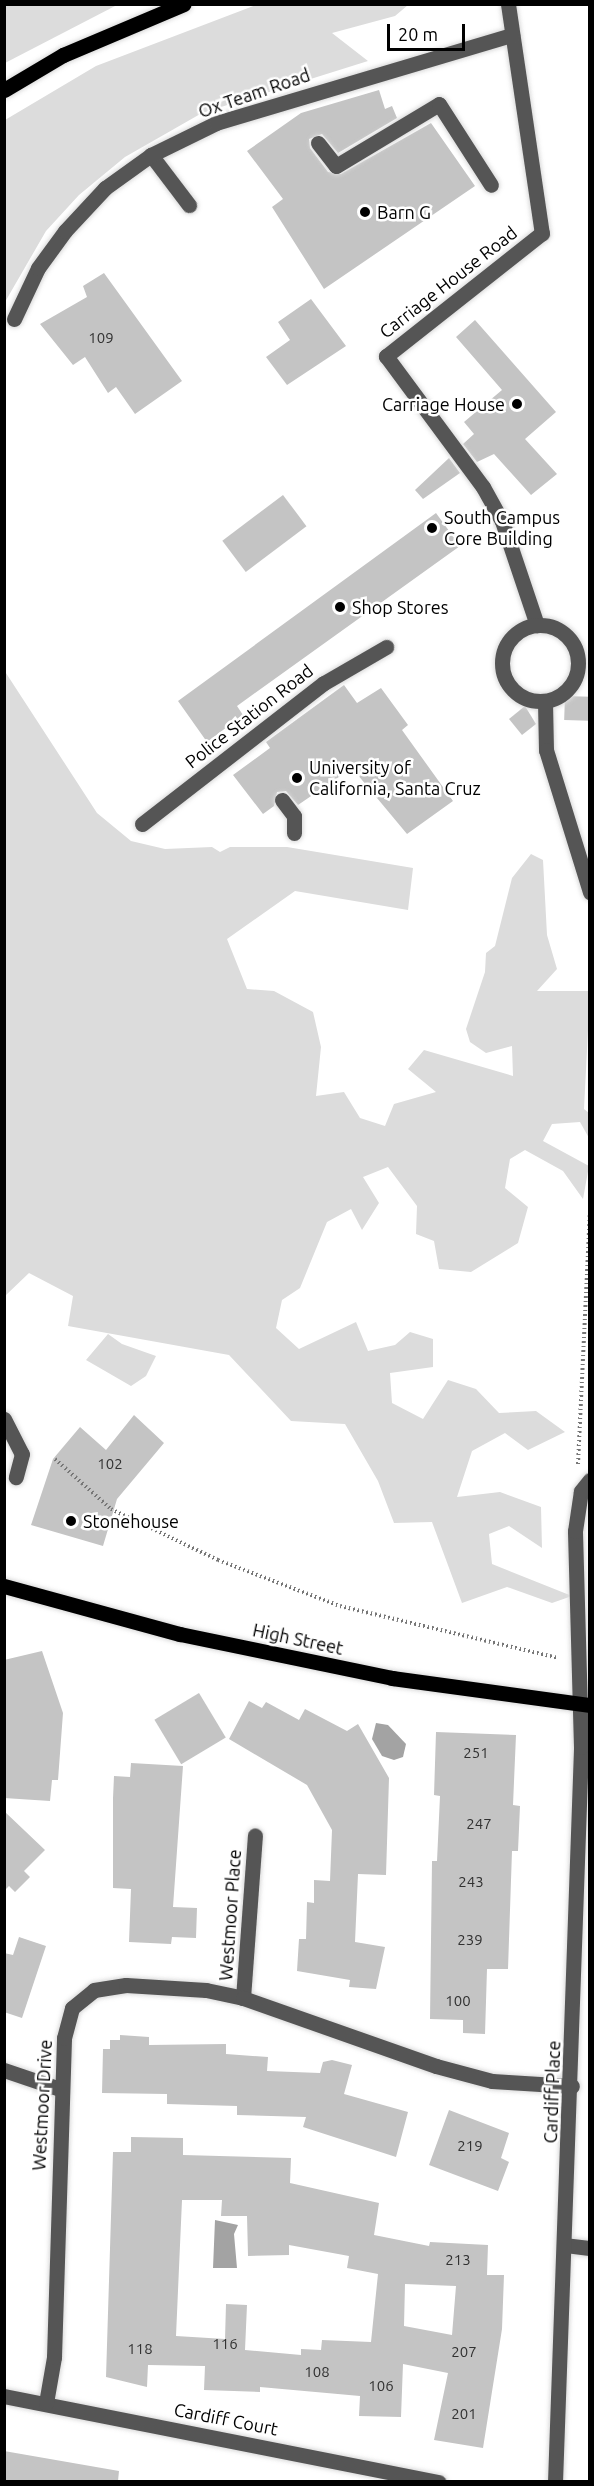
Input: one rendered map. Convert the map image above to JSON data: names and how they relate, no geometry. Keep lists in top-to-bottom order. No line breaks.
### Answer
{"streets":{"main road":["High Street"],"street":["Ox Team Road","Carriage House Road","Police Station Road","Westmoor Place","Cardiff Place","Westmoor Drive","Cardiff Court"]},"crossings":[["Ox Team Road","Carriage House Road"],["High Street","Cardiff Place"],["Westmoor Place","Westmoor Drive"],["Cardiff Place","Westmoor Drive"],["Westmoor Drive","Cardiff Court"]],"places":["Barn G","Carriage House","South Campus Core Building","Shop Stores","University of California, Santa Cruz","Stonehouse"],"house_numbers":["109","102","251","247","243","239","100","219","213","116","118","207","108","106","201"],"scale_bar":"20 m"}
